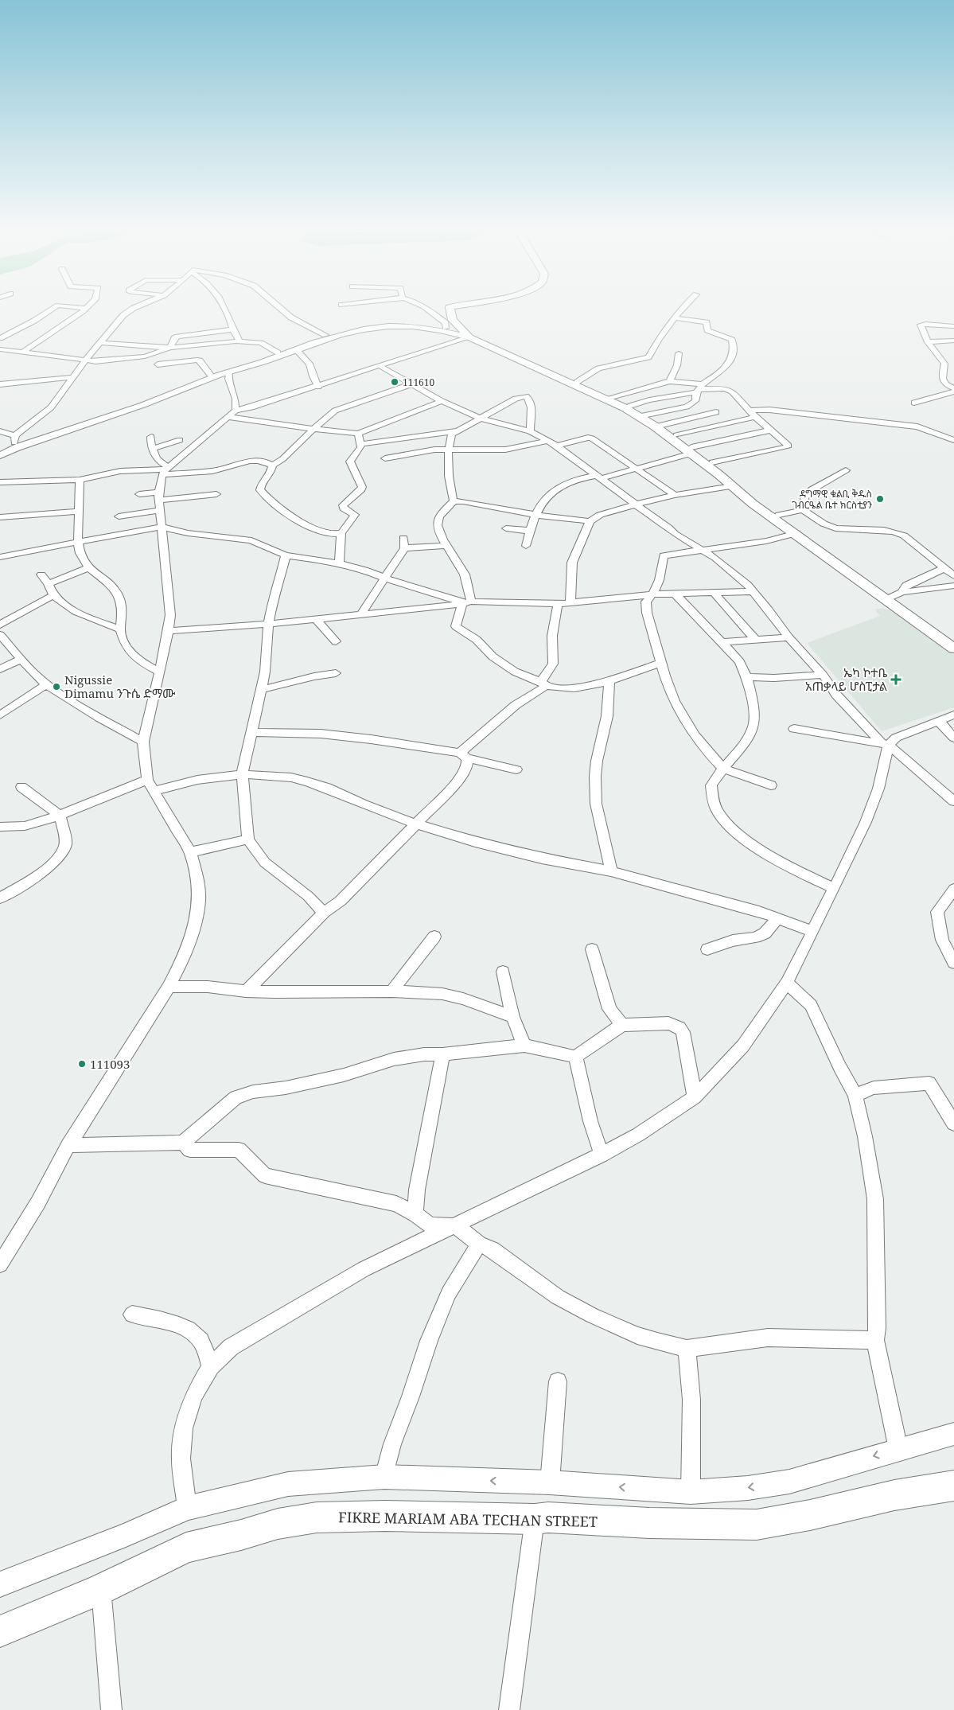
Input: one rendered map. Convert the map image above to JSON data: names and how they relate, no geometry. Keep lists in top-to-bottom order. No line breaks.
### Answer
{"streets":{"main road":["FIKRE MARIAM ABA TECHAN STREET"]},"places":{"other":["111610","ዳግማዊ ቁልቢ ቅዱስ ገብርዔል ቤተ ክርስቲያን","Nigussie Dimamu ንጉሴ ድማሙ","111093"],"health":["ኤካ ኮተቤ አጠቃላይ ሆስፒታል"]}}
